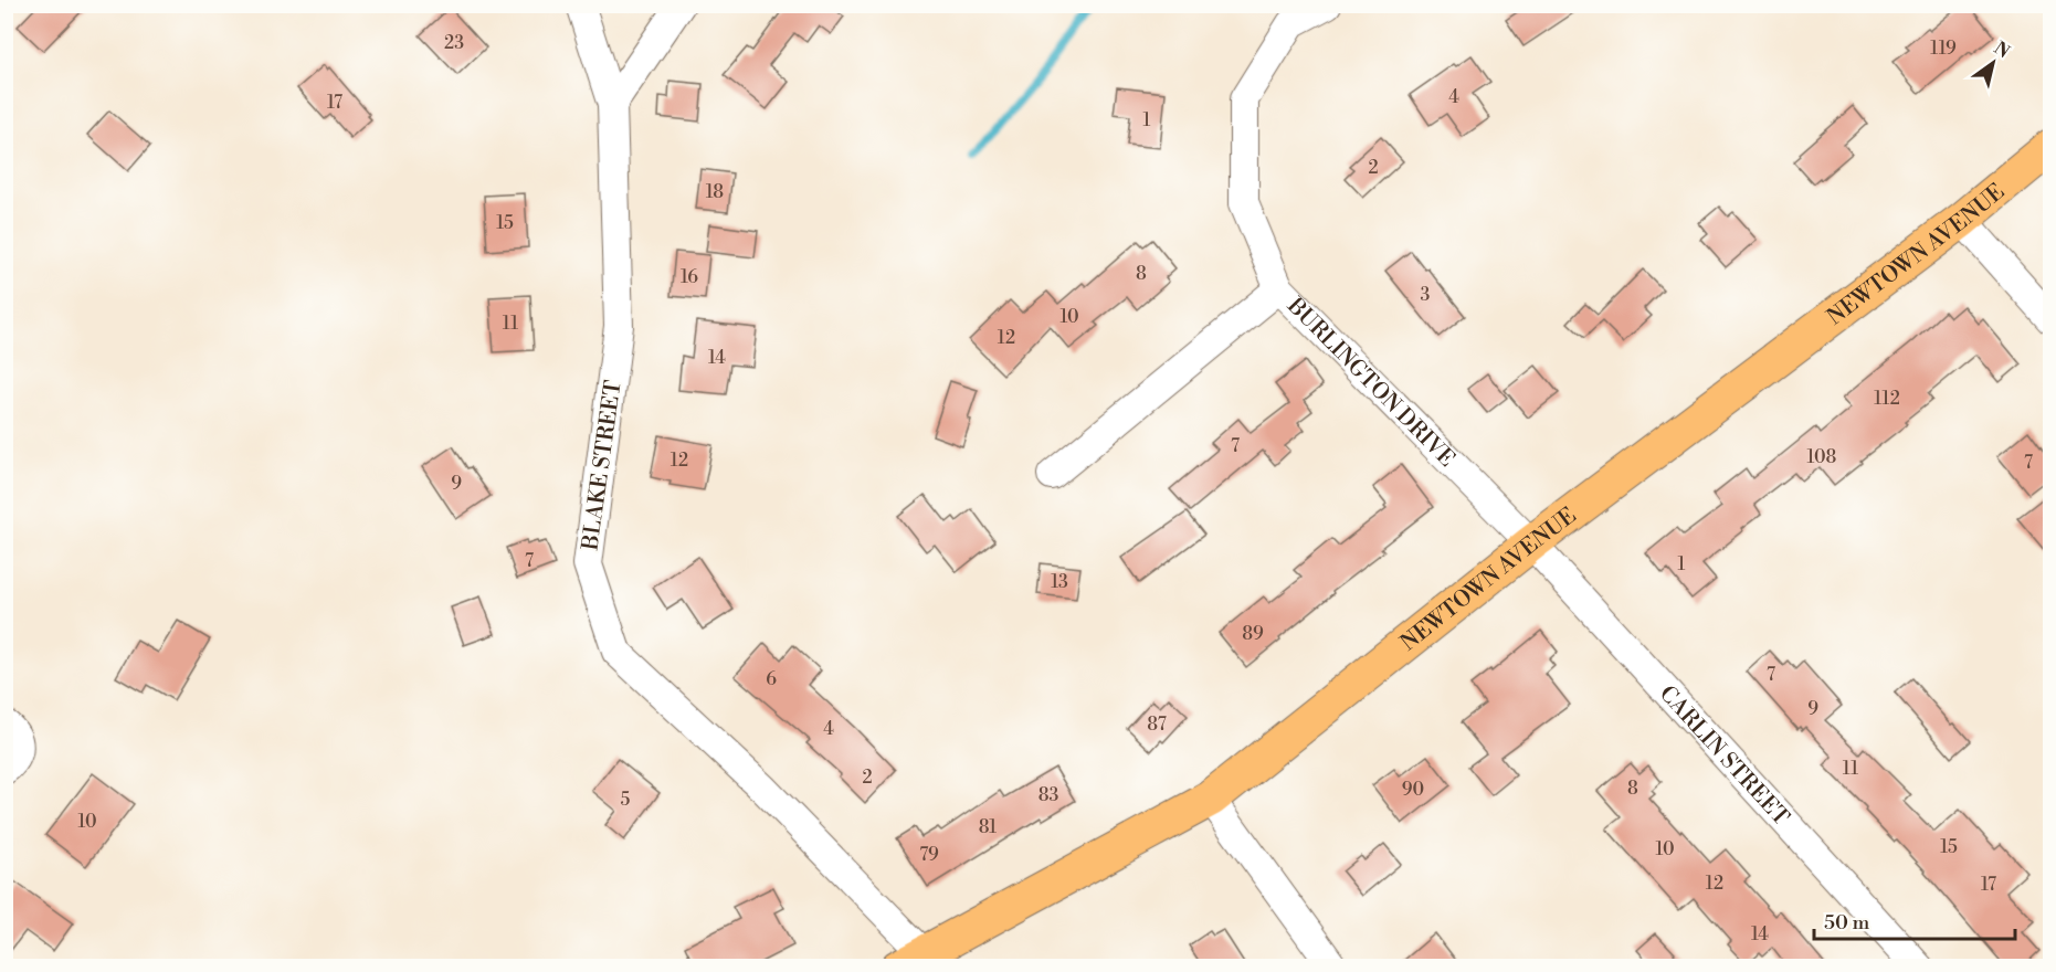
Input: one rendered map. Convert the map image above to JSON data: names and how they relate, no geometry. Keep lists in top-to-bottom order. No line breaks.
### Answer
{"streets":{"main road":["NEWTOWN AVENUE"],"street":["BURLINGTON DRIVE","BLAKE STREET","CARLIN STREET"]},"crossings":[["NEWTOWN AVENUE","BURLINGTON DRIVE"],["NEWTOWN AVENUE","BLAKE STREET"],["NEWTOWN AVENUE","CARLIN STREET"],["BURLINGTON DRIVE","CARLIN STREET"]],"house_numbers":["23","119","4","17","1","2","18","15","8","16","3","10","11","12","14","112","7","108","12","7","9","7","1","13","89","7","6","9","87","4","11","2","8","90","83","5","10","81","15","10","79","12","17","14"],"scale_bar":"50 m","north":"top right"}
